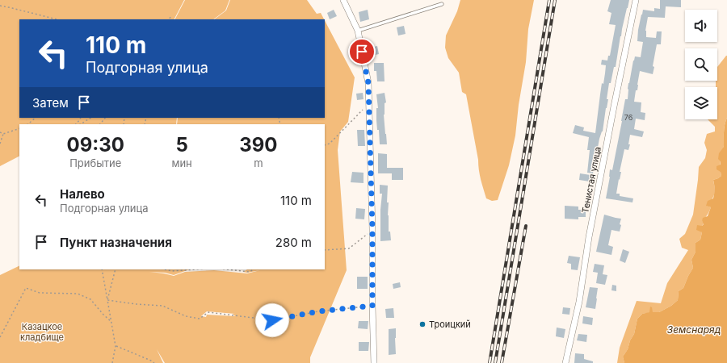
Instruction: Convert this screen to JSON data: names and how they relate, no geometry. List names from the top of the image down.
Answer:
{
  "streets": {
    "street": ["Тенистая улица"]
  },
  "water": ["Земснаряд"],
  "parks": ["Казацкое кладбище"],
  "places": ["Троицкий"],
  "house_numbers": ["76"],
  "page": {
    "turn": ["110 m", "Подгорная улица"],
    "then": "Затем",
    "eta": [
      "09:30",
      "Прибытие",
      "5",
      "мин",
      "390",
      "m"
    ],
    "list": [
      {
        "name": "Налево",
        "note": "Подгорная улица",
        "value": "110 m"
      },
      {
        "name": "Пункт назначения",
        "value": "280 m"
      }
    ]
  }
}
